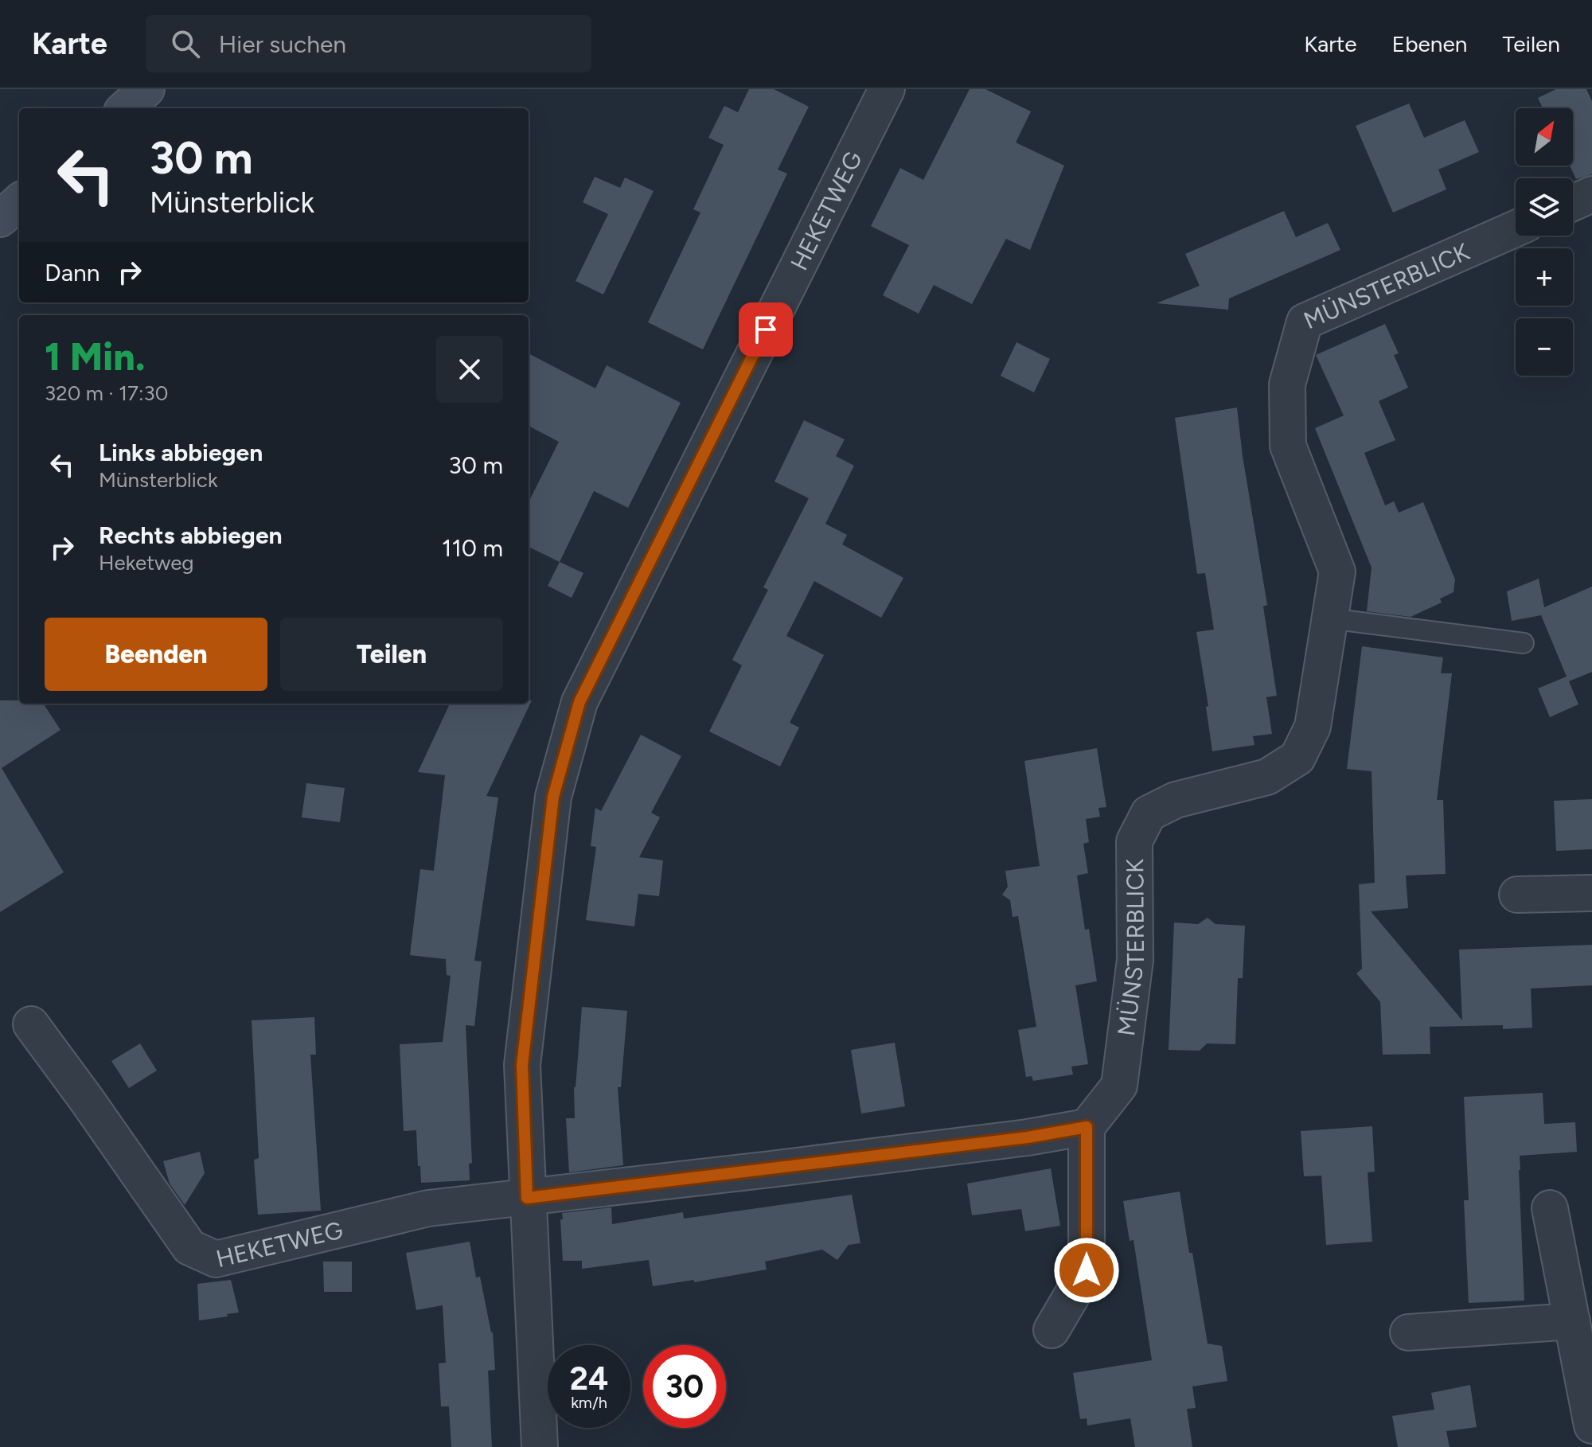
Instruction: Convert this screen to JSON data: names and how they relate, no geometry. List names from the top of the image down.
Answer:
{
  "streets": {
    "street": ["HEKETWEG", "MÜNSTERBLICK"]
  },
  "north": "top right",
  "page": {
    "header": "Karte",
    "search": "Hier suchen",
    "nav": ["Karte", "Ebenen", "Teilen"],
    "map_buttons": ["+", "−"],
    "turn": ["30 m", "Münsterblick"],
    "then": "Dann",
    "heading": ["1 Min.", "320 m · 17:30"],
    "list": [
      {
        "name": "Links abbiegen",
        "note": "Münsterblick",
        "value": "30 m"
      },
      {
        "name": "Rechts abbiegen",
        "note": "Heketweg",
        "value": "110 m"
      }
    ],
    "buttons": ["Beenden", "Teilen"],
    "speed": "24 km/h",
    "limit": "30"
  }
}
